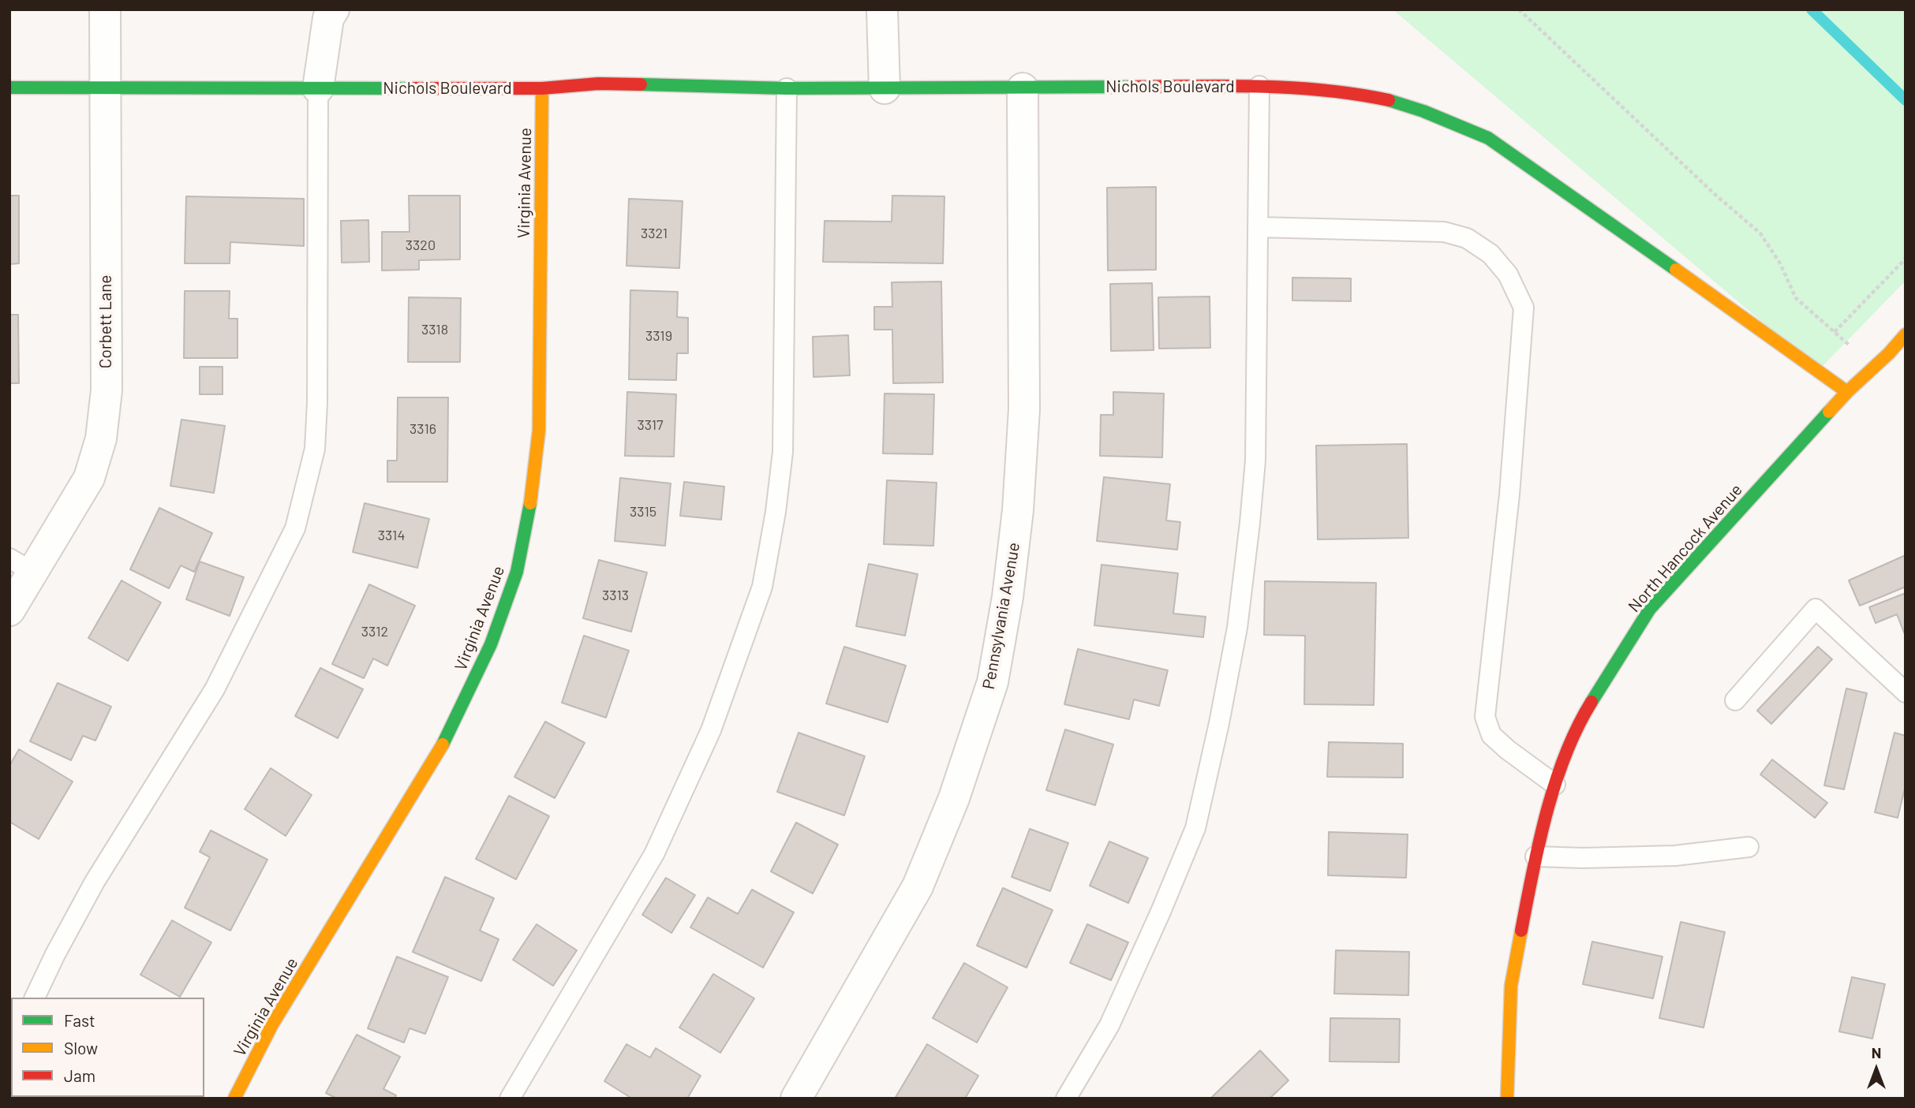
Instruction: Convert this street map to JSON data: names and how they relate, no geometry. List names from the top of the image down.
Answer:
{
  "streets": {
    "street": [
      "Nichols Boulevard",
      "Virginia Avenue",
      "Corbett Lane",
      "North Hancock Avenue",
      "Pennsylvania Avenue"
    ]
  },
  "crossings": [
    ["Nichols Boulevard", "Virginia Avenue"],
    ["Nichols Boulevard", "Corbett Lane"],
    ["Nichols Boulevard", "North Hancock Avenue"],
    ["Nichols Boulevard", "Pennsylvania Avenue"]
  ],
  "house_numbers": [
    "3321",
    "3320",
    "3318",
    "3319",
    "3317",
    "3316",
    "3315",
    "3314",
    "3313",
    "3312"
  ],
  "legend": ["Fast", "Slow", "Jam"],
  "north": "top"
}
